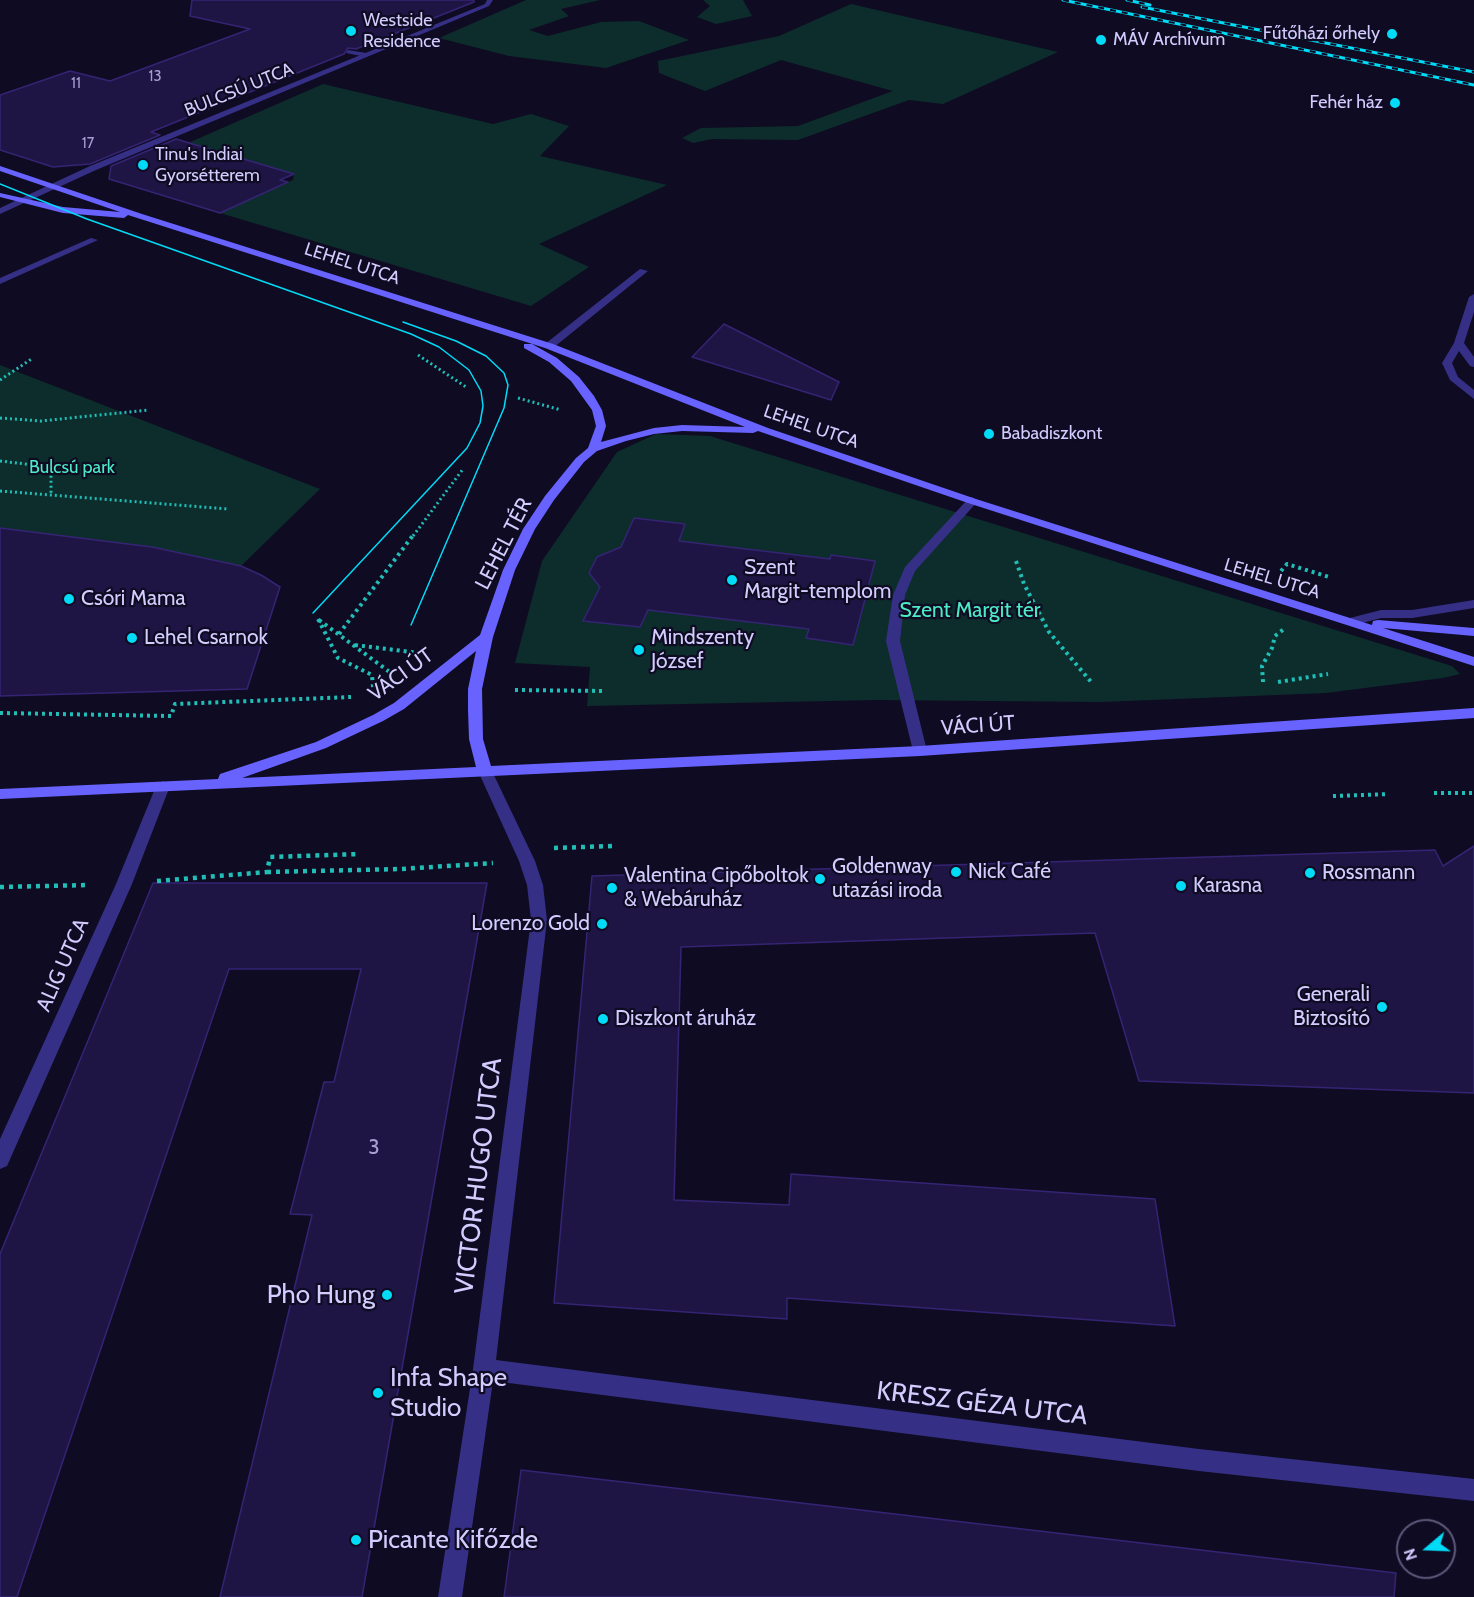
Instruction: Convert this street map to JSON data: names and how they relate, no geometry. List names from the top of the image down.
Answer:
{
  "streets": {
    "main road": ["LEHEL UTCA", "LEHEL TÉR", "VÁCI ÚT"],
    "street": [
      "BULCSÚ UTCA",
      "ALIG UTCA",
      "VICTOR HUGO UTCA",
      "KRESZ GÉZA UTCA"
    ]
  },
  "crossings": [
    ["BULCSÚ UTCA", "LEHEL UTCA"],
    ["LEHEL UTCA", "LEHEL TÉR"],
    ["LEHEL TÉR", "VÁCI ÚT"],
    ["VÁCI ÚT", "ALIG UTCA"],
    ["VÁCI ÚT", "VICTOR HUGO UTCA"],
    ["VICTOR HUGO UTCA", "KRESZ GÉZA UTCA"]
  ],
  "parks": ["Bulcsú park", "Szent Margit tér"],
  "places": [
    "Westside Residence",
    "Fűtőházi őrhely",
    "MÁV Archívum",
    "Fehér ház",
    "Tinu's Indiai Gyorsétterem",
    "Babadiszkont",
    "Szent Margit-templom",
    "Csóri Mama",
    "Lehel Csarnok",
    "Mindszenty József",
    "Nick Café",
    "Rossmann",
    "Goldenway utazási iroda",
    "Karasna",
    "Valentina Cipőboltok & Webáruház",
    "Lorenzo Gold",
    "Generali Biztosító",
    "Diszkont áruház",
    "Pho Hung",
    "Infa Shape Studio",
    "Picante Kifőzde"
  ],
  "house_numbers": [
    "13",
    "11",
    "17",
    "3"
  ],
  "north": "left"
}
